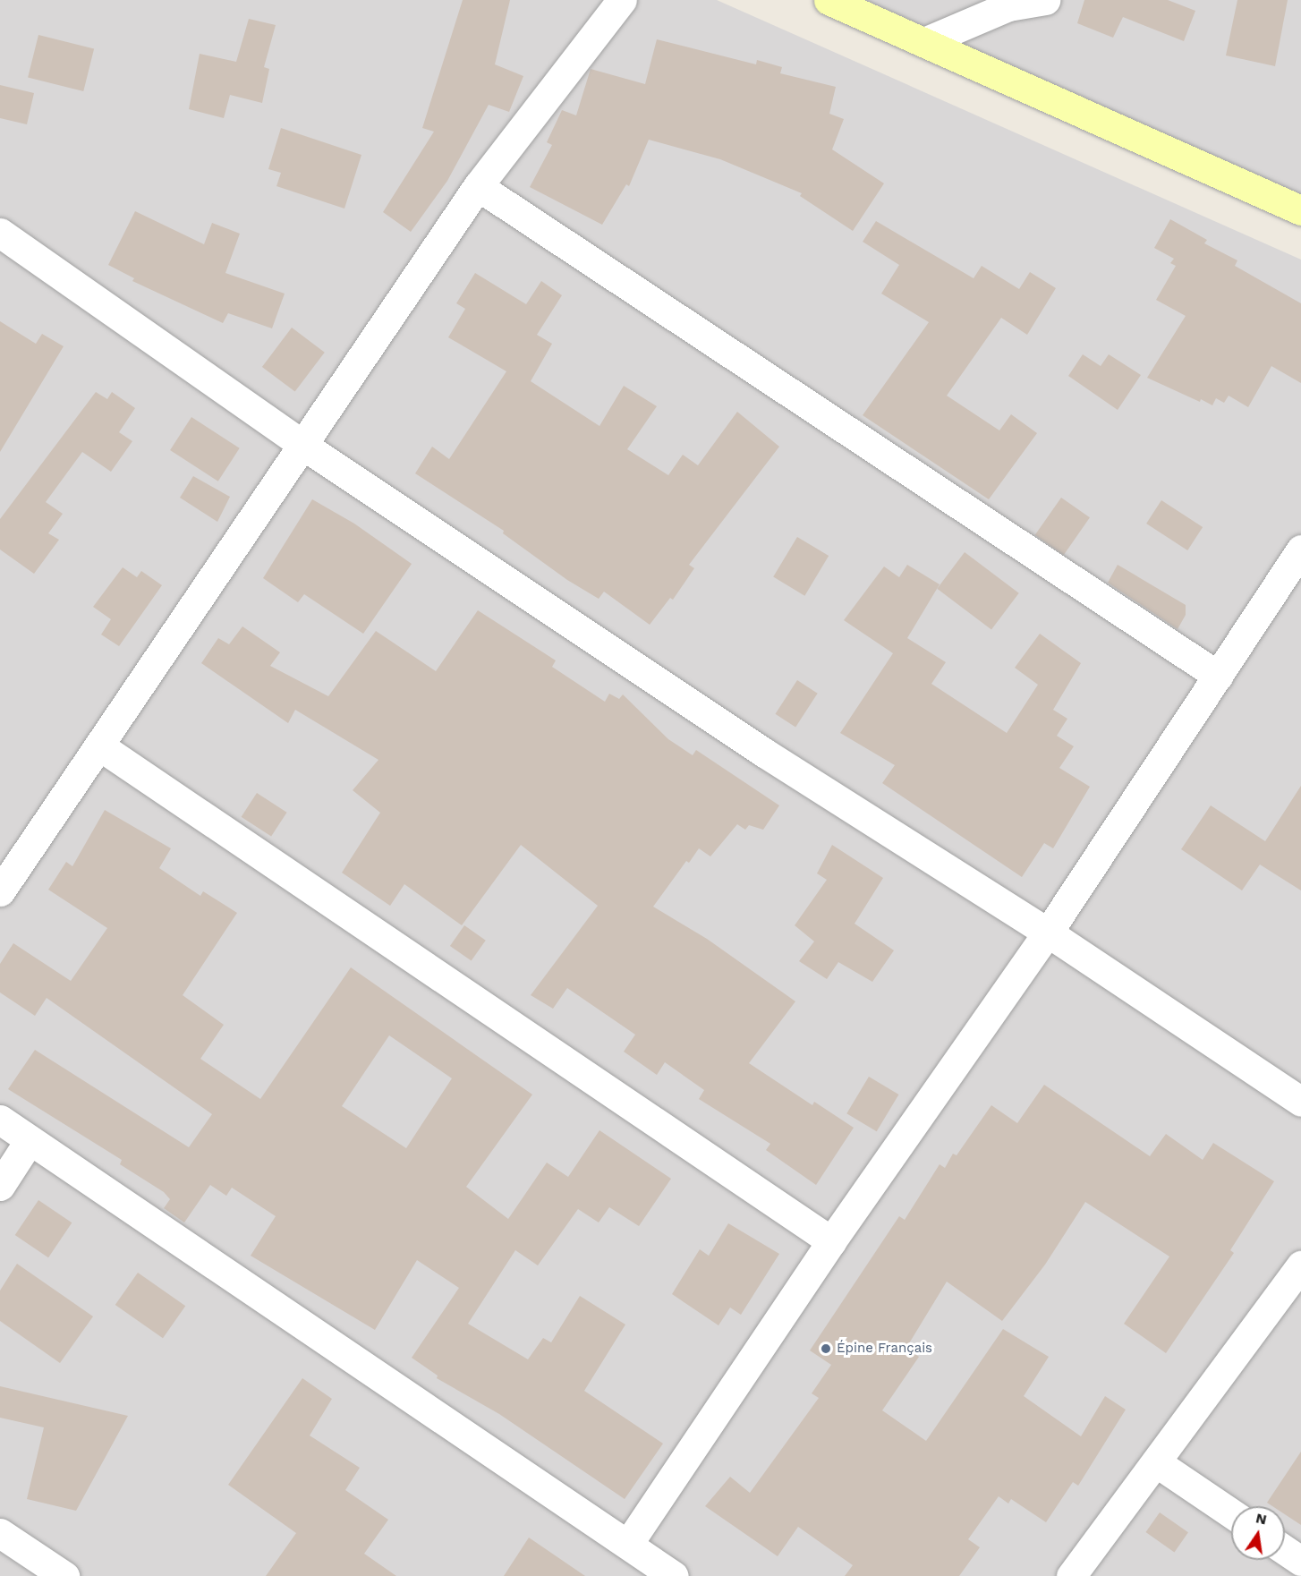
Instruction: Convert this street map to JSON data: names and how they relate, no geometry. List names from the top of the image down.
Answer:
{
  "places": ["Épine Français"],
  "north": "top"
}
